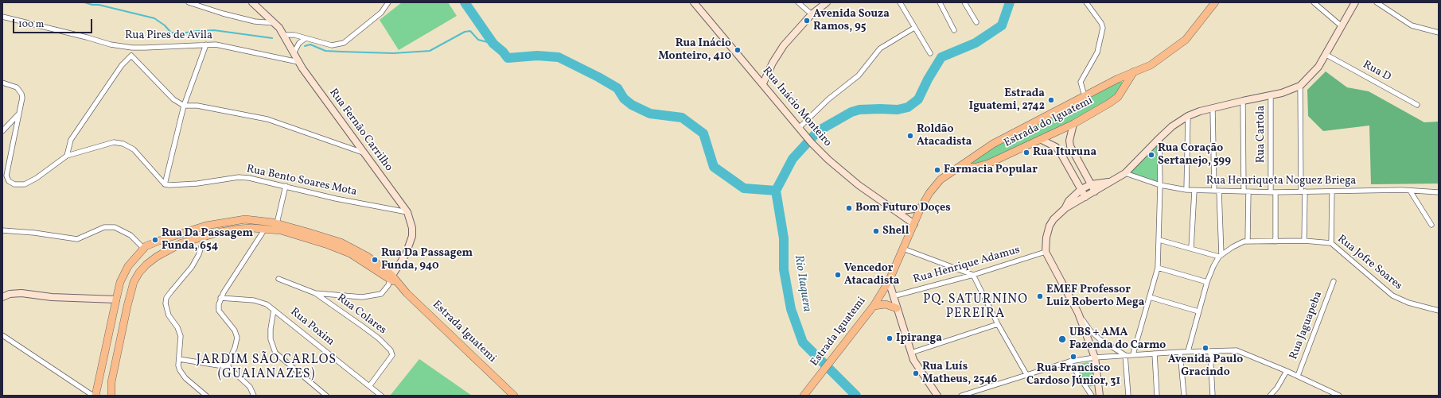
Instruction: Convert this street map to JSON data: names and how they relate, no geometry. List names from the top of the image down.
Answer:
{
  "streets": {
    "main road": ["Estrada do Iguatemi", "Estrada Iguatemi"],
    "street": [
      "Rua Pires de Avila",
      "Rua D",
      "Rua Inácio Monteiro",
      "Rua Fernão Carrilho",
      "Rua Cartola",
      "Rua Bento Soares Mota",
      "Rua Henriqueta Noguez Briega",
      "Rua Jofre Soares",
      "Rua Henrique Adamus",
      "Rua Colares",
      "Rua Jaguapeba",
      "Rua Poxim"
    ]
  },
  "crossings": [
    ["Rua Pires de Avila", "Rua Fernão Carrilho"],
    ["Rua Inácio Monteiro", "Estrada do Iguatemi"],
    ["Estrada do Iguatemi", "Estrada Iguatemi"],
    ["Rua Fernão Carrilho", "Rua Bento Soares Mota"],
    ["Rua Fernão Carrilho", "Estrada Iguatemi"],
    ["Rua Cartola", "Rua Henriqueta Noguez Briega"],
    ["Rua Cartola", "Rua Jofre Soares"],
    ["Rua Colares", "Rua Poxim"]
  ],
  "districts": ["PQ. SATURNINO PEREIRA", "JARDIM SÃO CARLOS (GUAIANAZES)"],
  "water": ["Rio Itaquera"],
  "places": [
    "Avenida Souza Ramos, 95",
    "Rua Inácio Monteiro, 410",
    "Estrada Iguatemi, 2742",
    "Roldão Atacadista",
    "Rua Ituruna",
    "Rua Coração Sertanejo, 599",
    "Farmacia Popular",
    "Bom Futuro Doçes",
    "Shell",
    "Rua Da Passagem Funda, 654",
    "Rua Da Passagem Funda, 940",
    "Vencedor Atacadista",
    "EMEF Professor Luiz Roberto Mega",
    "Ipiranga",
    "UBS + AMA Fazenda do Carmo",
    "Avenida Paulo Gracindo",
    "Rua Francisco Cardoso Júnior, 31",
    "Rua Luís Matheus, 2546"
  ],
  "scale_bar": "100 m"
}
